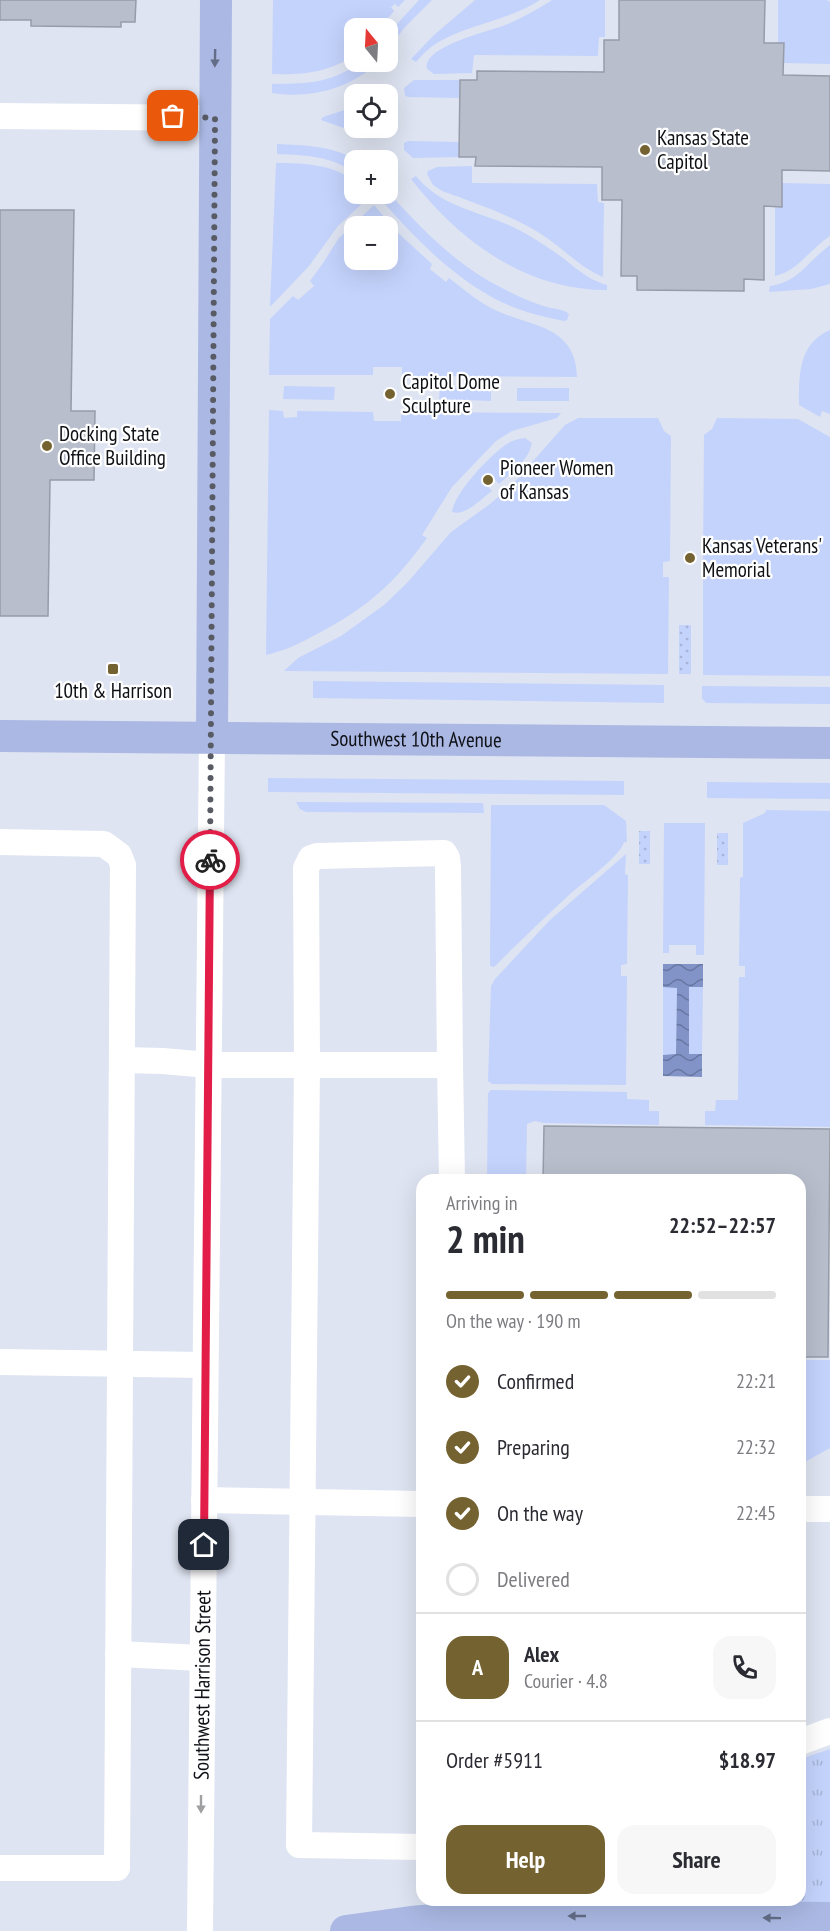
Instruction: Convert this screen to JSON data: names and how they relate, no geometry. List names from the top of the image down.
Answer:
{
  "streets": {
    "main road": ["Southwest 10th Avenue", "Southwest Harrison Street"]
  },
  "crossings": [
    ["Southwest 10th Avenue", "Southwest Harrison Street"]
  ],
  "places": {
    "other": [
      "Kansas State Capitol",
      "Capitol Dome Sculpture",
      "Docking State Office Building",
      "Pioneer Women of Kansas",
      "Kansas Veterans' Memorial"
    ],
    "transit": ["10th & Harrison"]
  },
  "north": "top",
  "page": {
    "map_buttons": ["+", "−"],
    "heading": ["2 min", "Arriving in", "22:52–22:57"],
    "panel": [
      "Alex",
      "Courier · 4.8",
      "Order #5911",
      "$18.97"
    ],
    "bar": "On the way · 190 m",
    "list": [
      ["Confirmed", "22:21"],
      ["Preparing", "22:32"],
      ["On the way", "22:45"],
      "Delivered"
    ],
    "round": "A",
    "buttons": ["Help", "Share"]
  }
}
